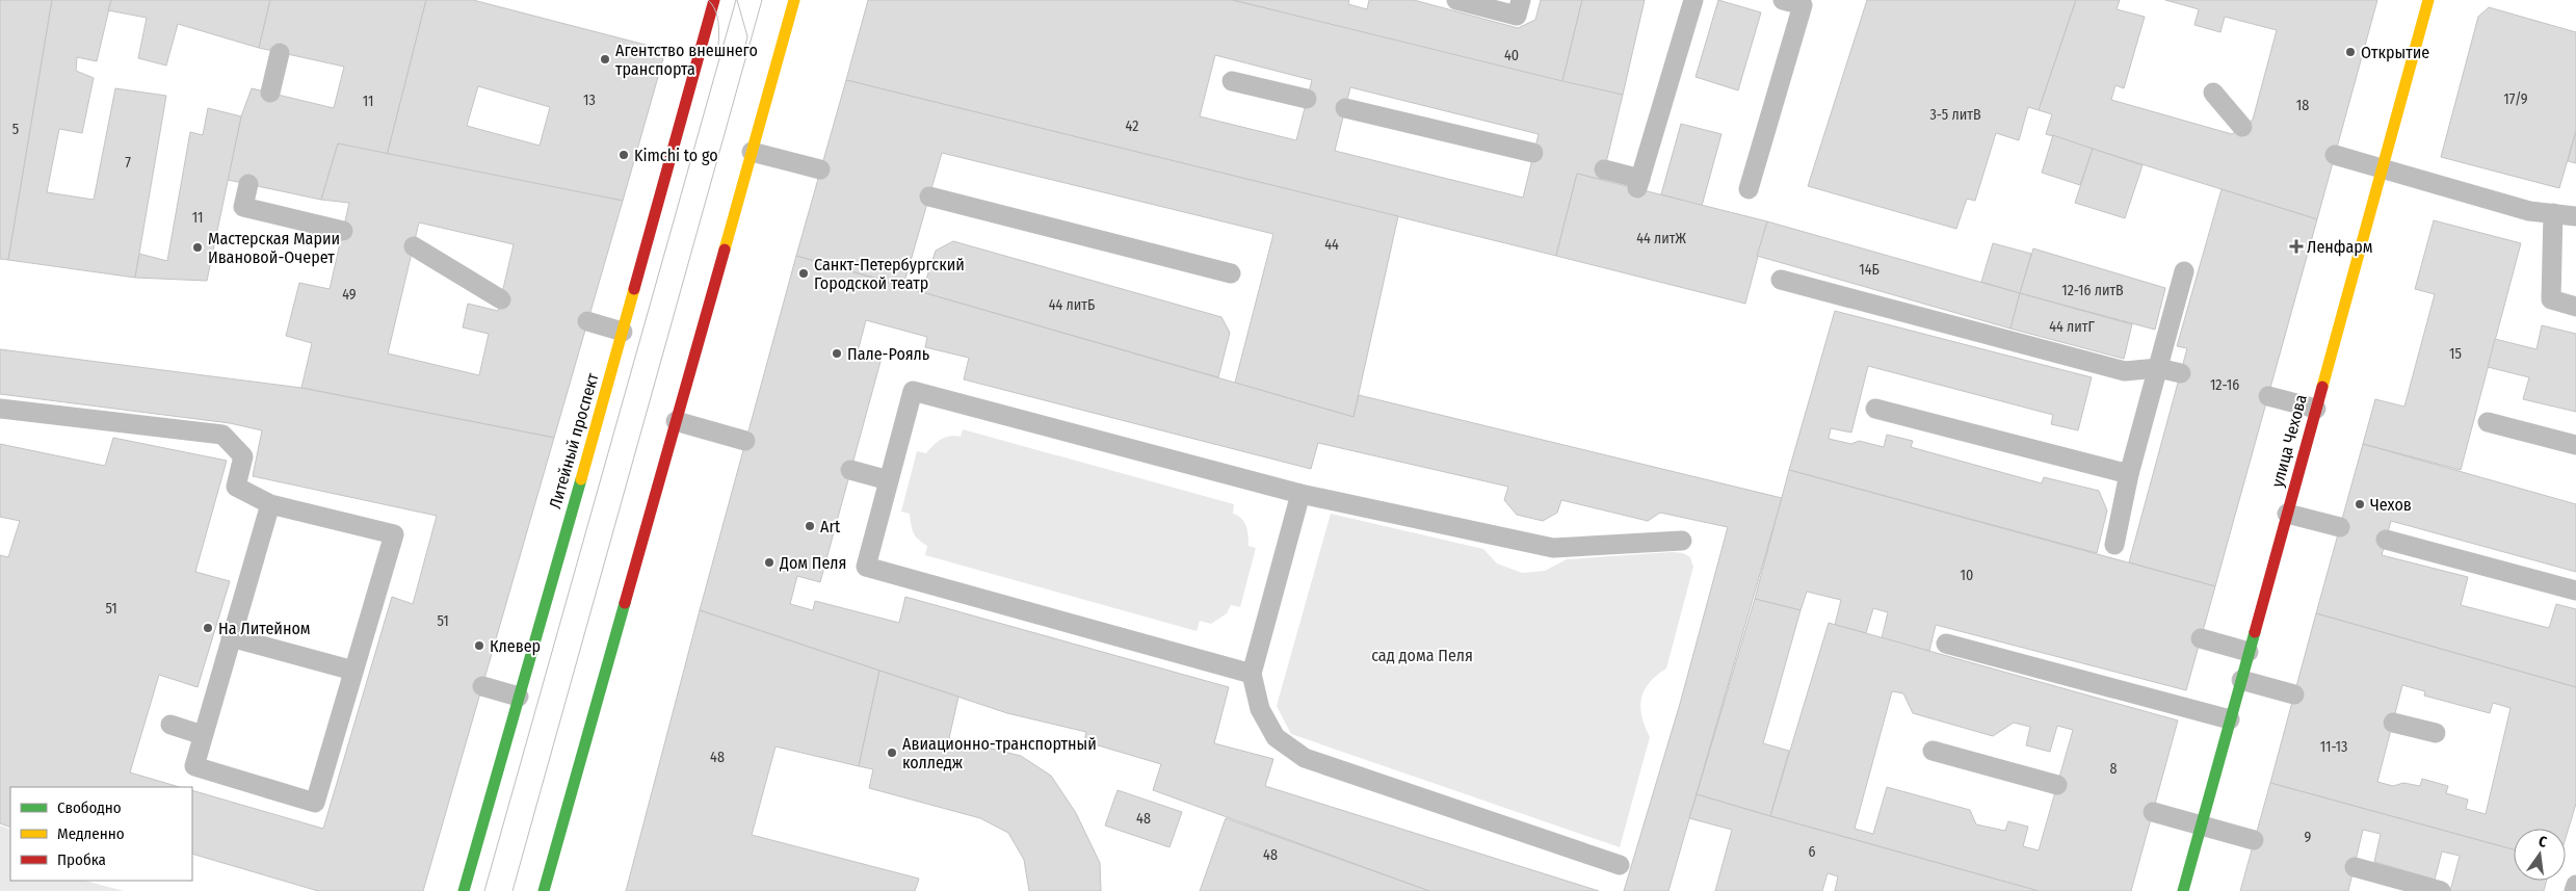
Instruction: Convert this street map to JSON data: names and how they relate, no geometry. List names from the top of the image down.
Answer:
{
  "streets": {
    "main road": ["Литейный проспект", "улица Чехова"]
  },
  "parks": ["сад дома Пеля"],
  "places": {
    "other": [
      "Открытие",
      "Агентство внешнего транспорта",
      "Kimchi to go",
      "Мастерская Марии Ивановой-Очерет",
      "Санкт-Петербургский Городской театр",
      "Пале-Рояль",
      "Чехов",
      "Art",
      "Дом Пеля",
      "На Литейном",
      "Клевер",
      "Авиационно-транспортный колледж"
    ],
    "health": ["Ленфарм"]
  },
  "house_numbers": [
    "40",
    "17/9",
    "13",
    "11",
    "18",
    "3-5 литВ",
    "42",
    "5",
    "7",
    "11",
    "44 литЖ",
    "44",
    "14Б",
    "12-16 литВ",
    "49",
    "44 литБ",
    "44 литГ",
    "15",
    "12-16",
    "10",
    "51",
    "51",
    "11-13",
    "48",
    "8",
    "48",
    "9",
    "6",
    "48"
  ],
  "legend": ["Свободно", "Медленно", "Пробка"],
  "north": "top"
}
